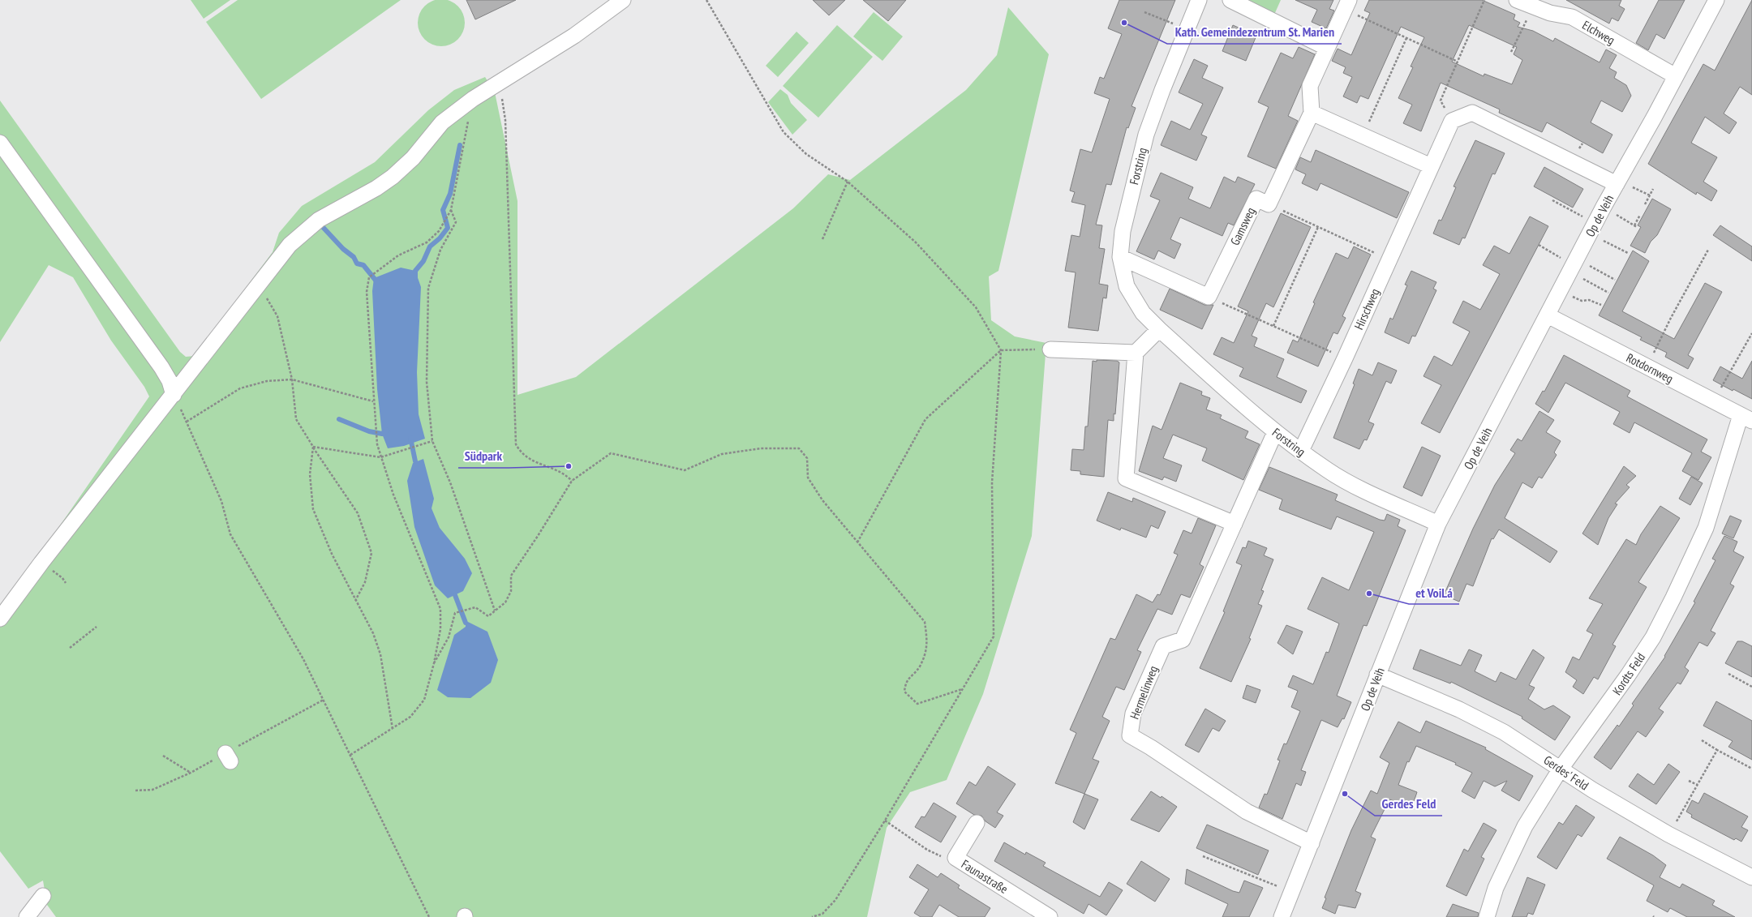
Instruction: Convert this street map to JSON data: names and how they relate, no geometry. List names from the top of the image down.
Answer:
{
  "streets": {
    "street": [
      "Elchweg",
      "Forstring",
      "Op de Veih",
      "Gamsweg",
      "Hirschweg",
      "Rotdornweg",
      "Kordts Feld",
      "Hermelinweg",
      "Gerdes' Feld",
      "Faunastraße"
    ]
  },
  "crossings": [
    ["Elchweg", "Op de Veih"],
    ["Forstring", "Op de Veih"],
    ["Forstring", "Hirschweg"],
    ["Forstring", "Hermelinweg"],
    ["Op de Veih", "Rotdornweg"],
    ["Op de Veih", "Hermelinweg"],
    ["Op de Veih", "Gerdes' Feld"],
    ["Rotdornweg", "Kordts Feld"],
    ["Kordts Feld", "Gerdes' Feld"]
  ],
  "places": [
    "Kath. Gemeindezentrum St. Marien",
    "Südpark",
    "et VoiLá",
    "Gerdes Feld"
  ]
}
